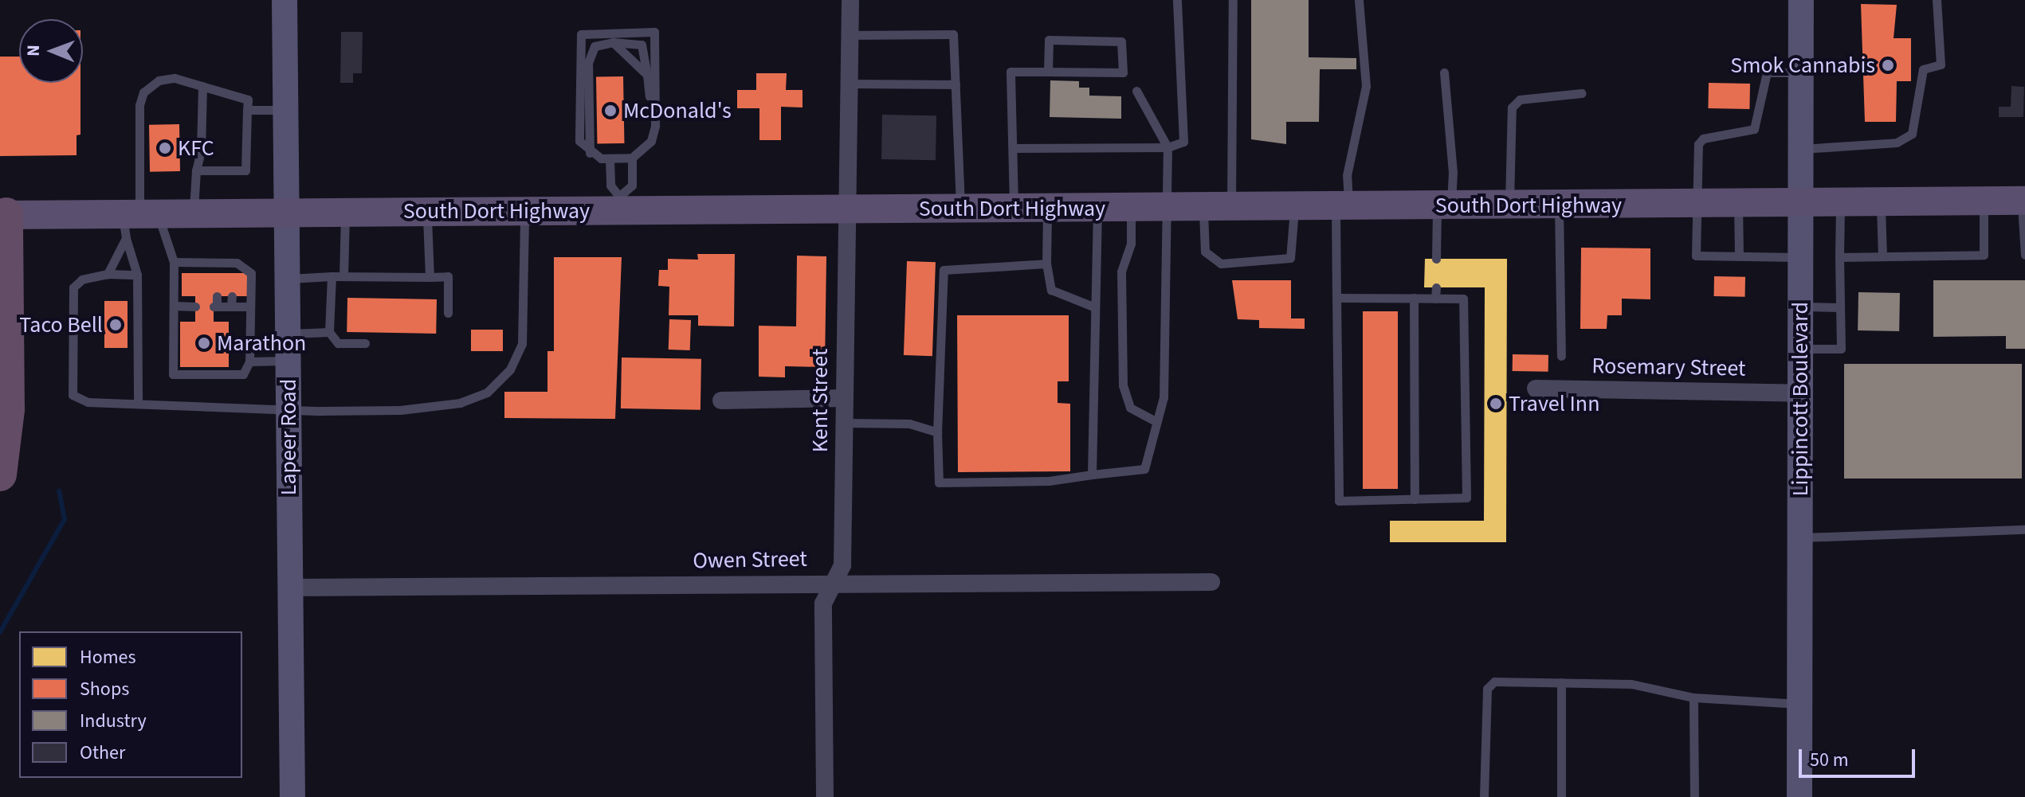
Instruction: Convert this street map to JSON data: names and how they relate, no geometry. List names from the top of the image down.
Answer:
{
  "streets": {
    "main road": ["South Dort Highway", "Lippincott Boulevard", "Lapeer Road"],
    "street": ["Rosemary Street", "Kent Street", "Owen Street"]
  },
  "crossings": [
    ["South Dort Highway", "Lippincott Boulevard"],
    ["South Dort Highway", "Kent Street"],
    ["South Dort Highway", "Lapeer Road"],
    ["Rosemary Street", "Lippincott Boulevard"],
    ["Kent Street", "Owen Street"],
    ["Lapeer Road", "Owen Street"]
  ],
  "places": [
    "Smok Cannabis",
    "McDonald's",
    "KFC",
    "Taco Bell",
    "Marathon",
    "Travel Inn"
  ],
  "legend": [
    "Homes",
    "Shops",
    "Industry",
    "Other"
  ],
  "scale_bar": "50 m",
  "north": "left"
}
